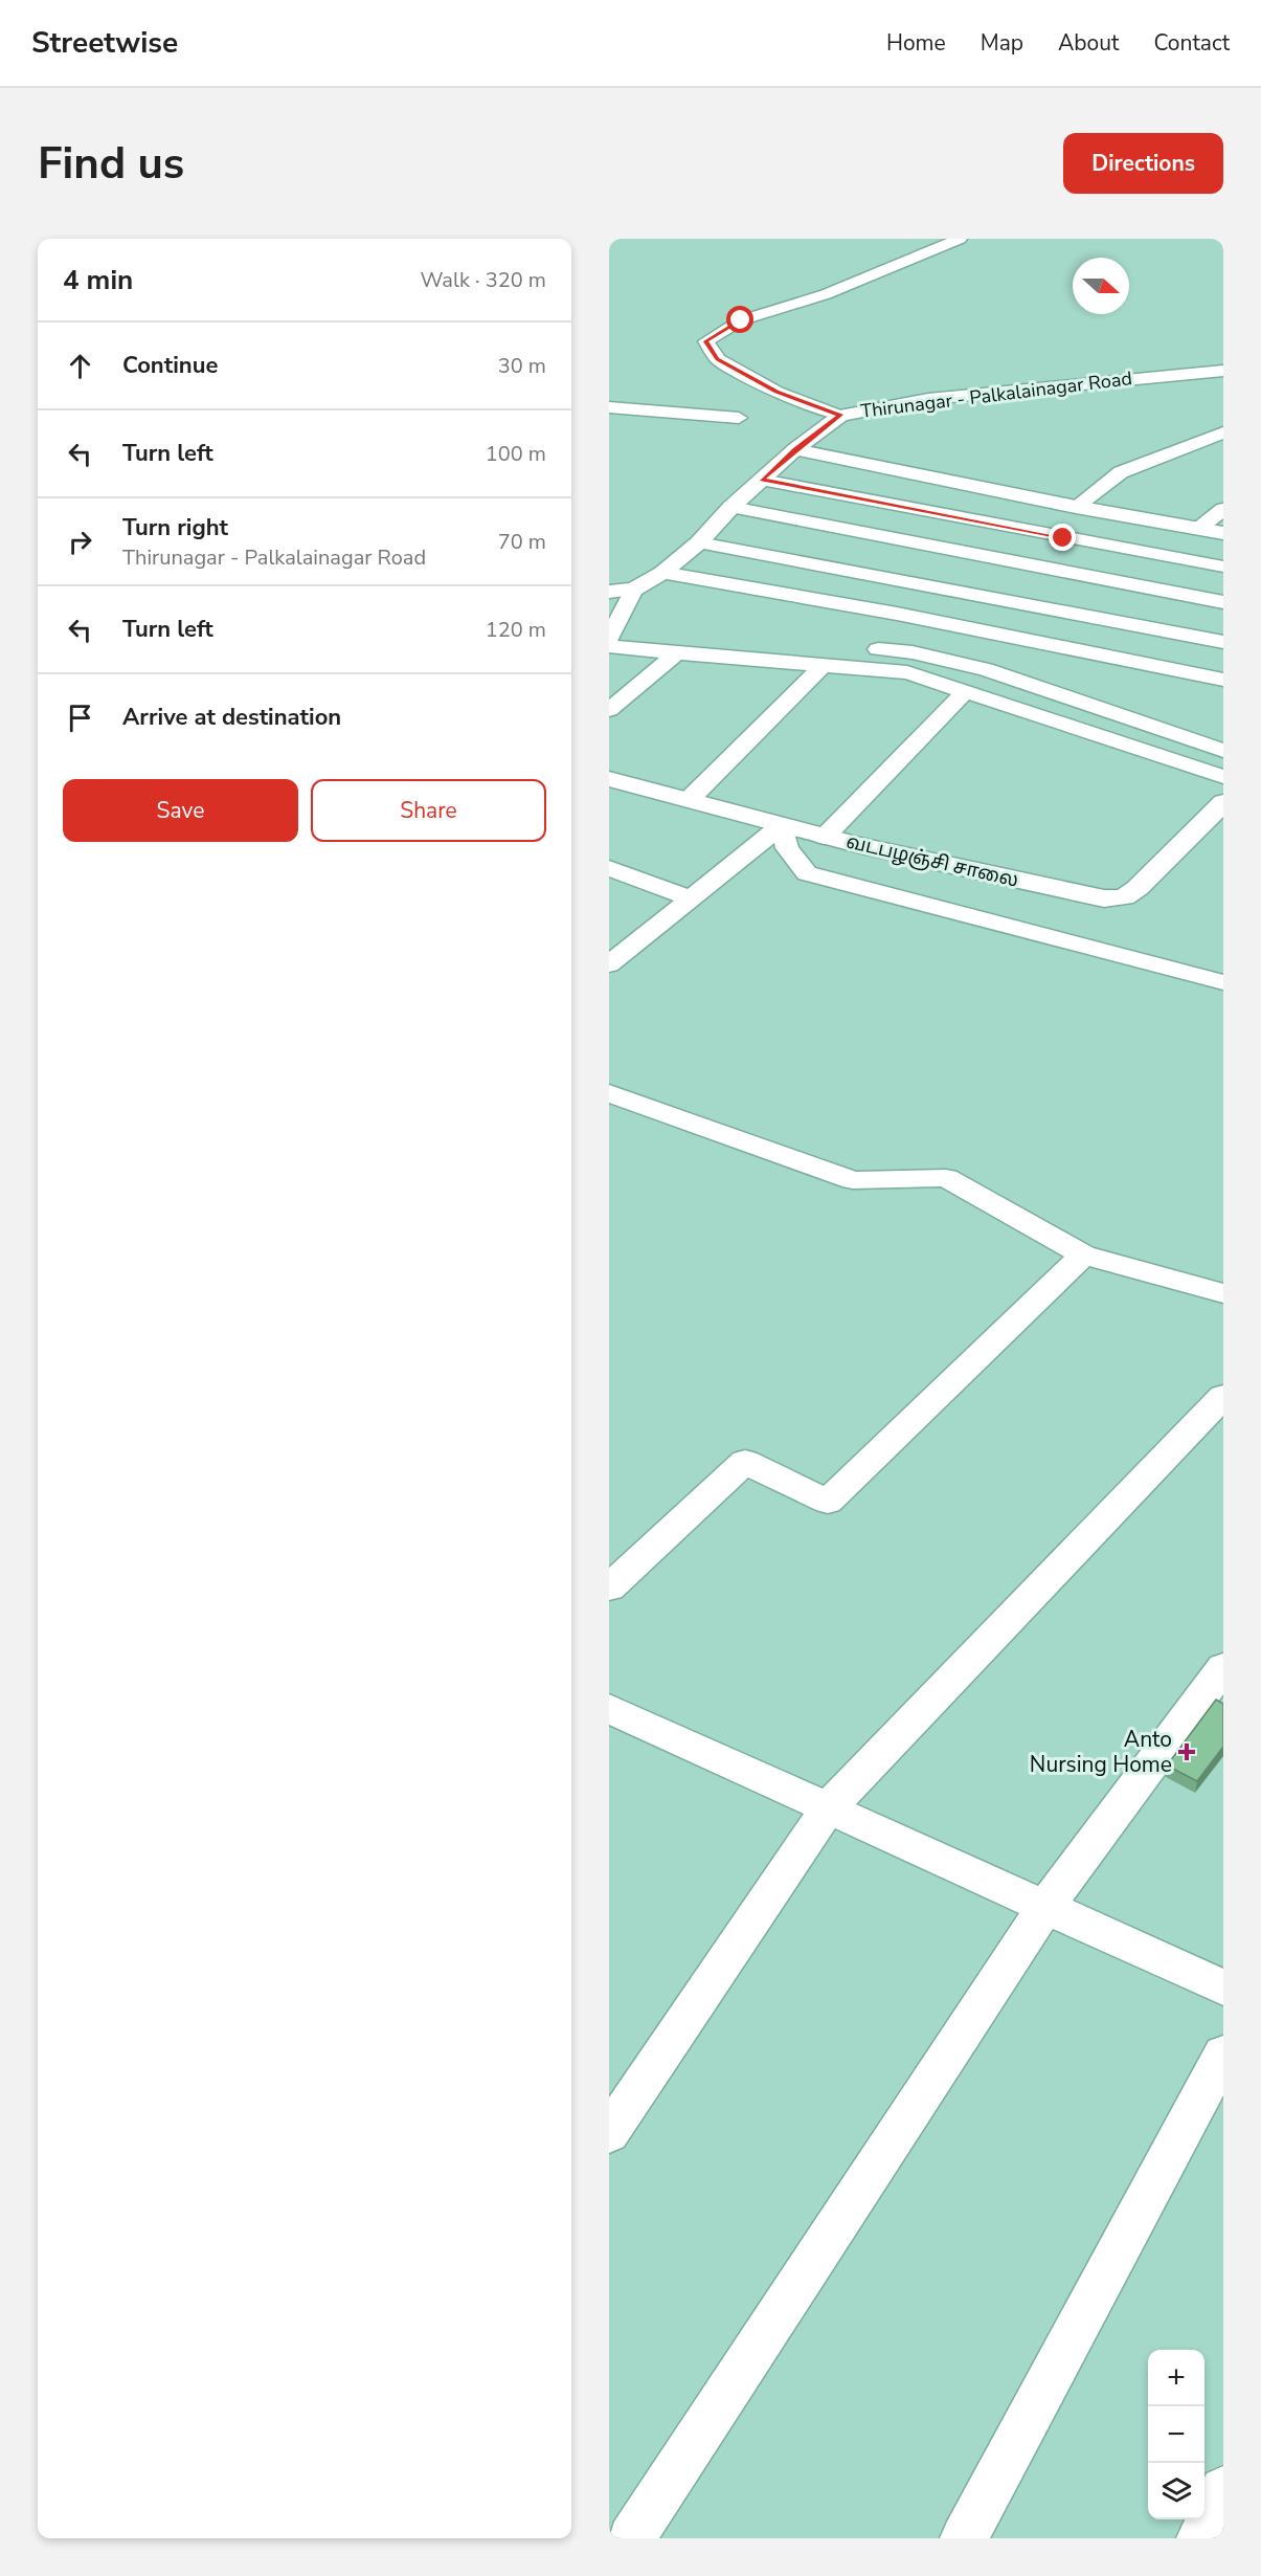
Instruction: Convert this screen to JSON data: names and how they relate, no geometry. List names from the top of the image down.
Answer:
{
  "streets": {
    "street": ["Thirunagar - Palkalainagar Road", "வடபழஞ்சி சாலை"]
  },
  "places": {
    "health": ["Anto Nursing Home"]
  },
  "north": "right",
  "page": {
    "header": "Streetwise",
    "nav": [
      "Home",
      "Map",
      "About",
      "Contact"
    ],
    "buttons": [
      "Directions",
      ["Save", "Share"]
    ],
    "title": "Find us",
    "heading": ["4 min", "Walk · 320 m"],
    "list": [
      ["Continue", "30 m"],
      ["Turn left", "100 m"],
      ["Turn right", "Thirunagar - Palkalainagar Road", "70 m"],
      ["Turn left", "120 m"],
      "Arrive at destination"
    ],
    "map_buttons": ["+", "−"]
  }
}
